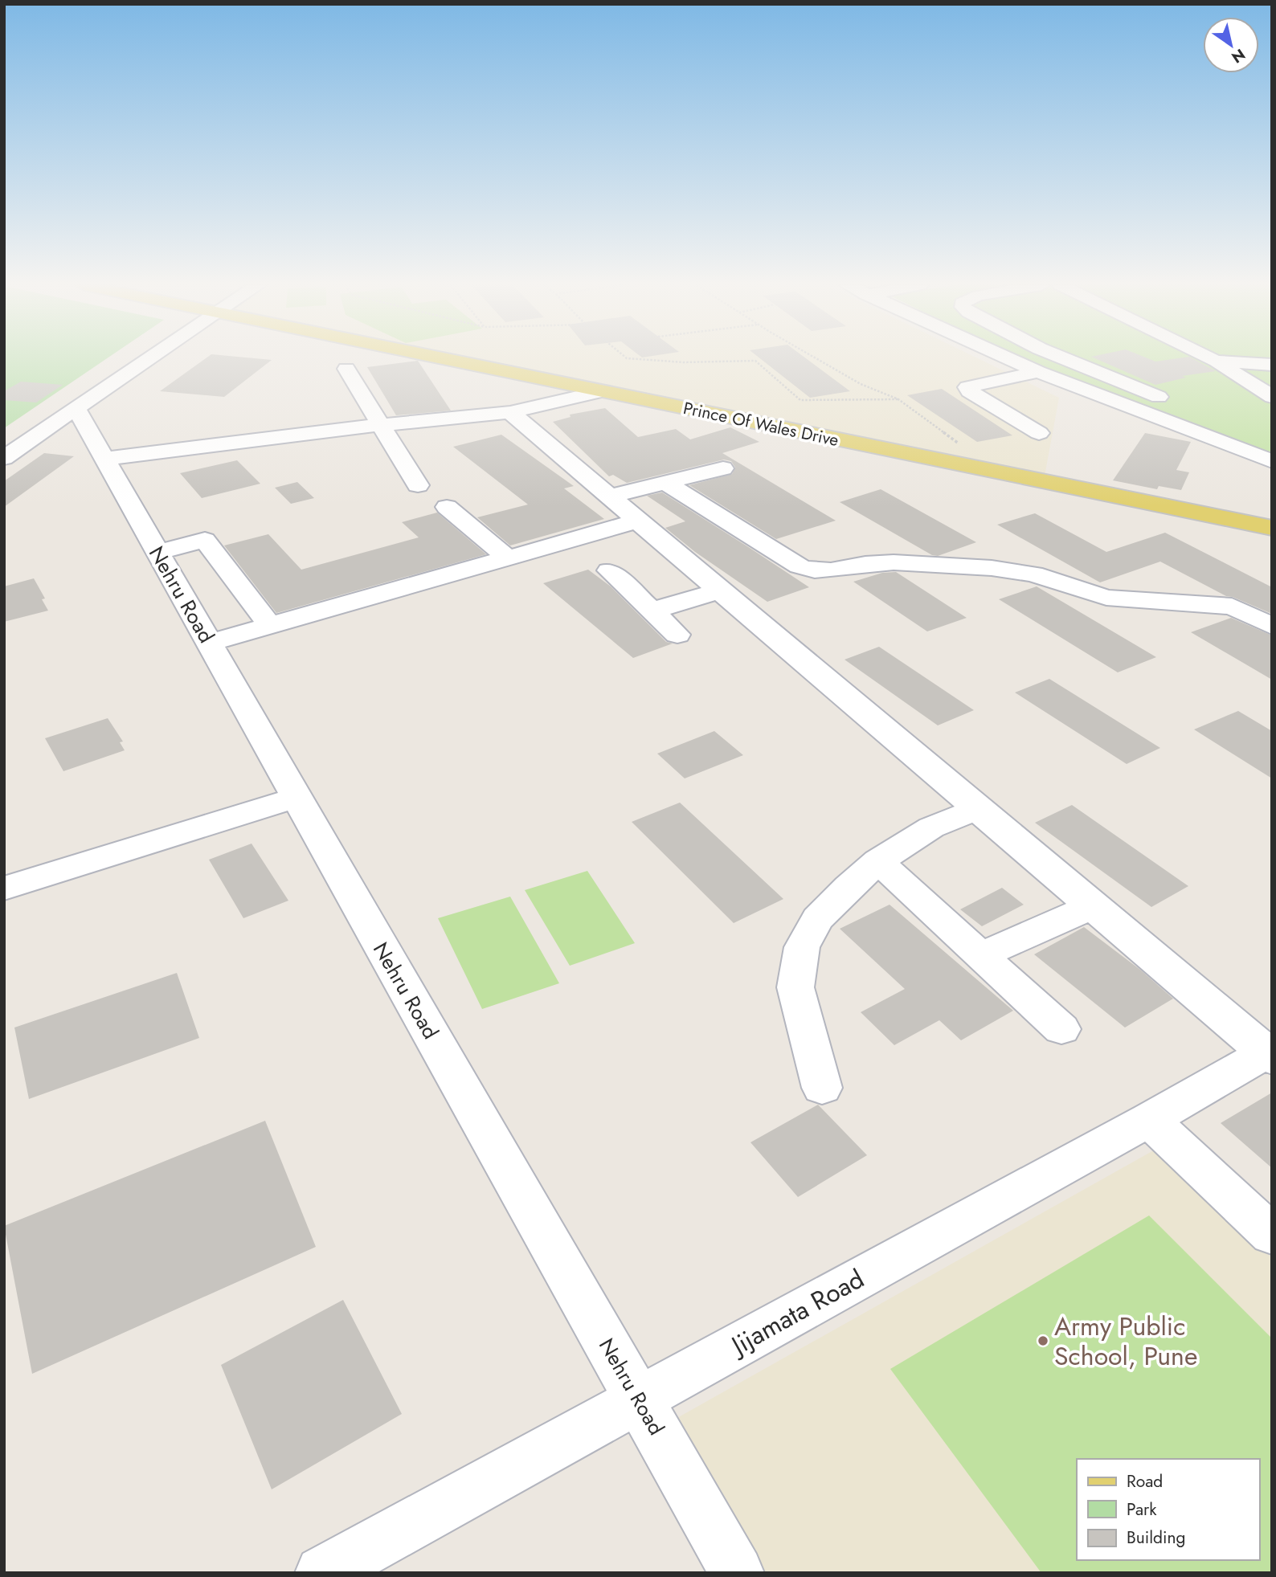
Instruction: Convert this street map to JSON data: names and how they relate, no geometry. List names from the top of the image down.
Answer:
{
  "streets": {
    "main road": ["Prince Of Wales Drive"],
    "street": ["Nehru Road", "Jijamata Road"]
  },
  "crossings": [
    ["Nehru Road", "Jijamata Road"]
  ],
  "places": ["Army Public School, Pune"],
  "legend": ["Road", "Park", "Building"],
  "north": "bottom right"
}
